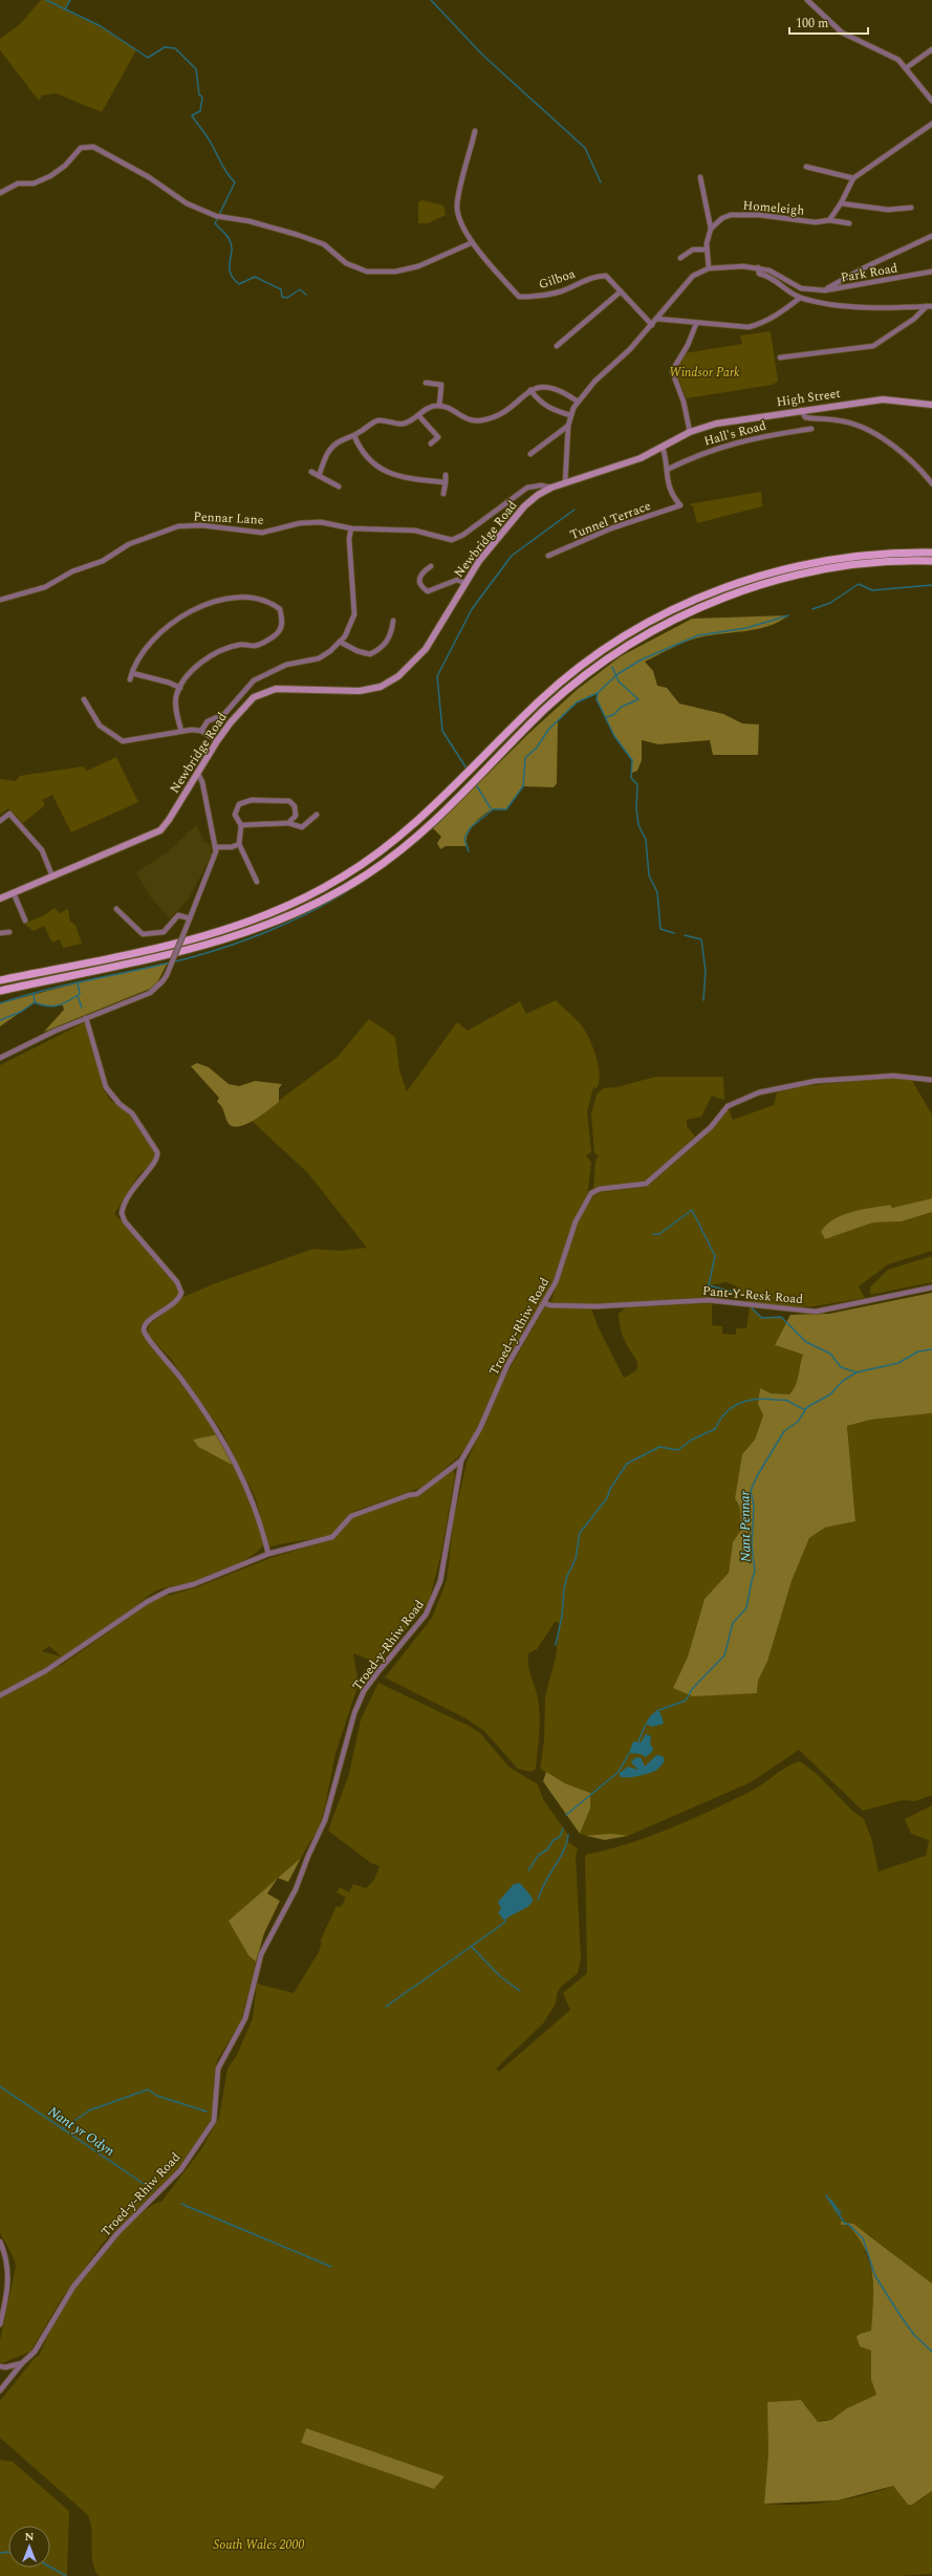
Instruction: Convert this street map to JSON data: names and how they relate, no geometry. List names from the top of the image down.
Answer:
{
  "streets": {
    "street": [
      "Homeleigh",
      "Park Road",
      "Gilboa",
      "High Street",
      "Hall's Road",
      "Pennar Lane",
      "Tunnel Terrace",
      "Newbridge Road",
      "Pant-Y-Resk Road",
      "Troed-y-Rhiw Road"
    ]
  },
  "crossings": [
    ["High Street", "Newbridge Road"],
    ["Hall's Road", "Tunnel Terrace"],
    ["Pennar Lane", "Newbridge Road"],
    ["Pant-Y-Resk Road", "Troed-y-Rhiw Road"]
  ],
  "water": ["Nant Pennar", "Nant yr Odyn"],
  "parks": ["Windsor Park", "South Wales 2000"],
  "scale_bar": "100 m",
  "north": "top"
}
